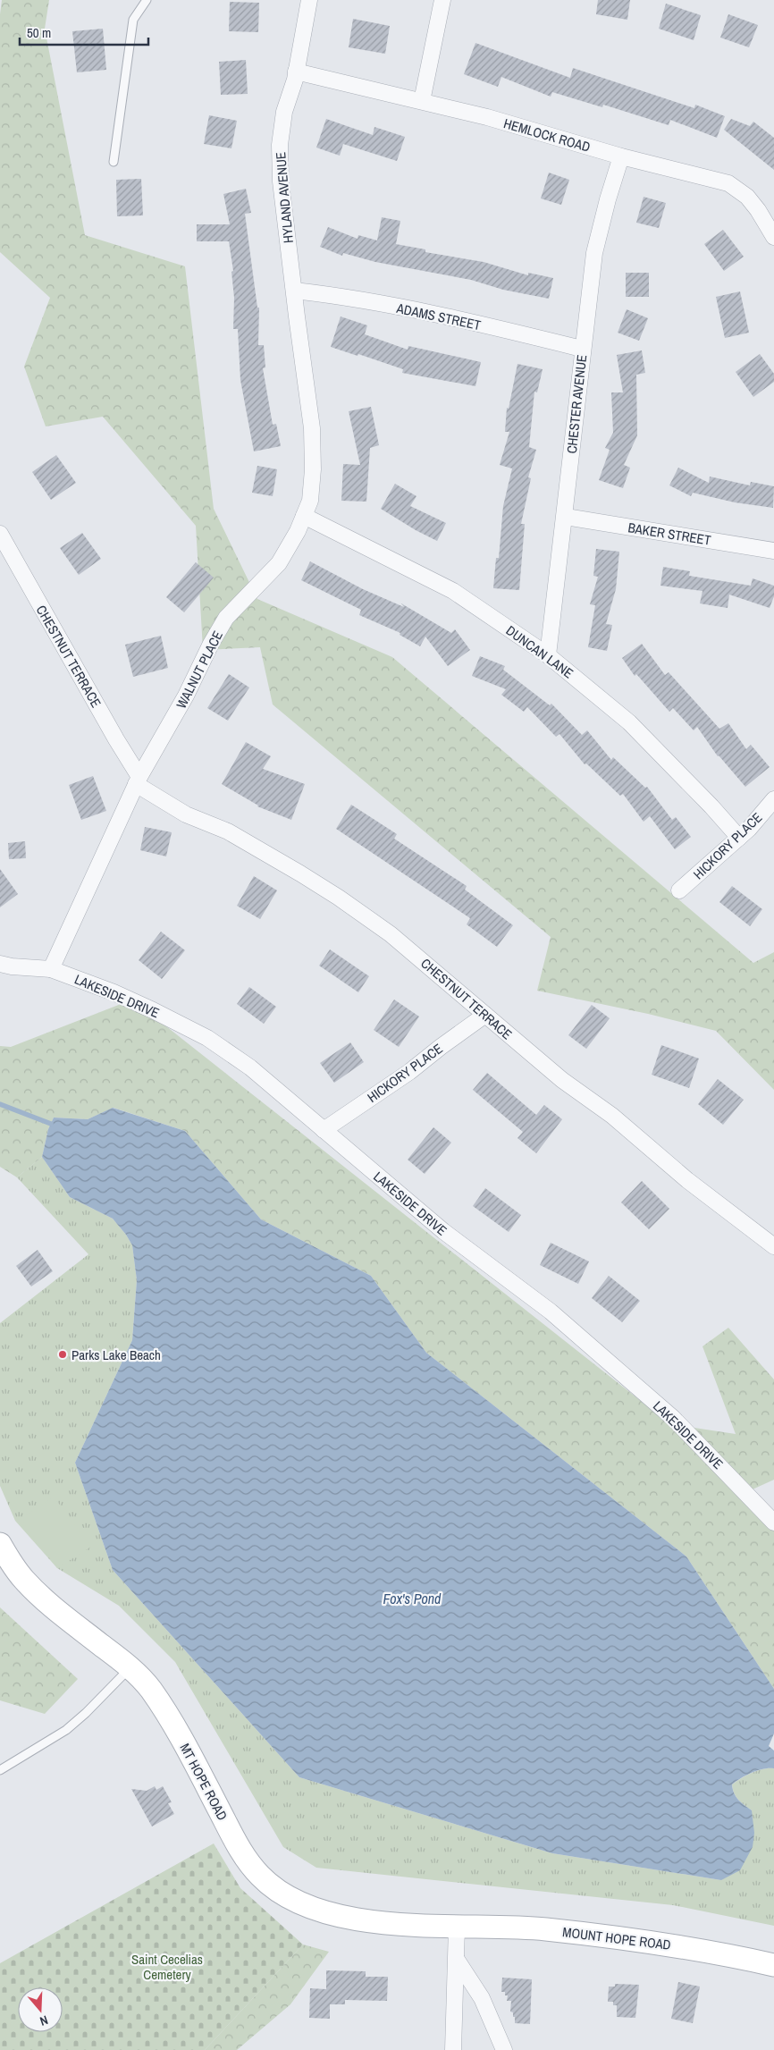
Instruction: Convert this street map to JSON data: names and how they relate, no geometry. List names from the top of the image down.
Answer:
{
  "streets": {
    "street": [
      "HEMLOCK ROAD",
      "HYLAND AVENUE",
      "ADAMS STREET",
      "CHESTER AVENUE",
      "BAKER STREET",
      "DUNCAN LANE",
      "CHESTNUT TERRACE",
      "WALNUT PLACE",
      "HICKORY PLACE",
      "LAKESIDE DRIVE",
      "MT HOPE ROAD",
      "MOUNT HOPE ROAD"
    ]
  },
  "crossings": [
    ["HEMLOCK ROAD", "HYLAND AVENUE"],
    ["HEMLOCK ROAD", "CHESTER AVENUE"],
    ["HYLAND AVENUE", "ADAMS STREET"],
    ["HYLAND AVENUE", "WALNUT PLACE"],
    ["ADAMS STREET", "CHESTER AVENUE"],
    ["ADAMS STREET", "WALNUT PLACE"],
    ["CHESTER AVENUE", "BAKER STREET"],
    ["CHESTER AVENUE", "DUNCAN LANE"],
    ["DUNCAN LANE", "WALNUT PLACE"],
    ["DUNCAN LANE", "HICKORY PLACE"],
    ["CHESTNUT TERRACE", "WALNUT PLACE"],
    ["CHESTNUT TERRACE", "HICKORY PLACE"],
    ["WALNUT PLACE", "LAKESIDE DRIVE"],
    ["HICKORY PLACE", "LAKESIDE DRIVE"],
    ["MT HOPE ROAD", "MOUNT HOPE ROAD"]
  ],
  "water": ["Fox's Pond"],
  "parks": ["Saint Cecelias Cemetery"],
  "places": ["Parks Lake Beach"],
  "scale_bar": "50 m",
  "north": "bottom"
}
